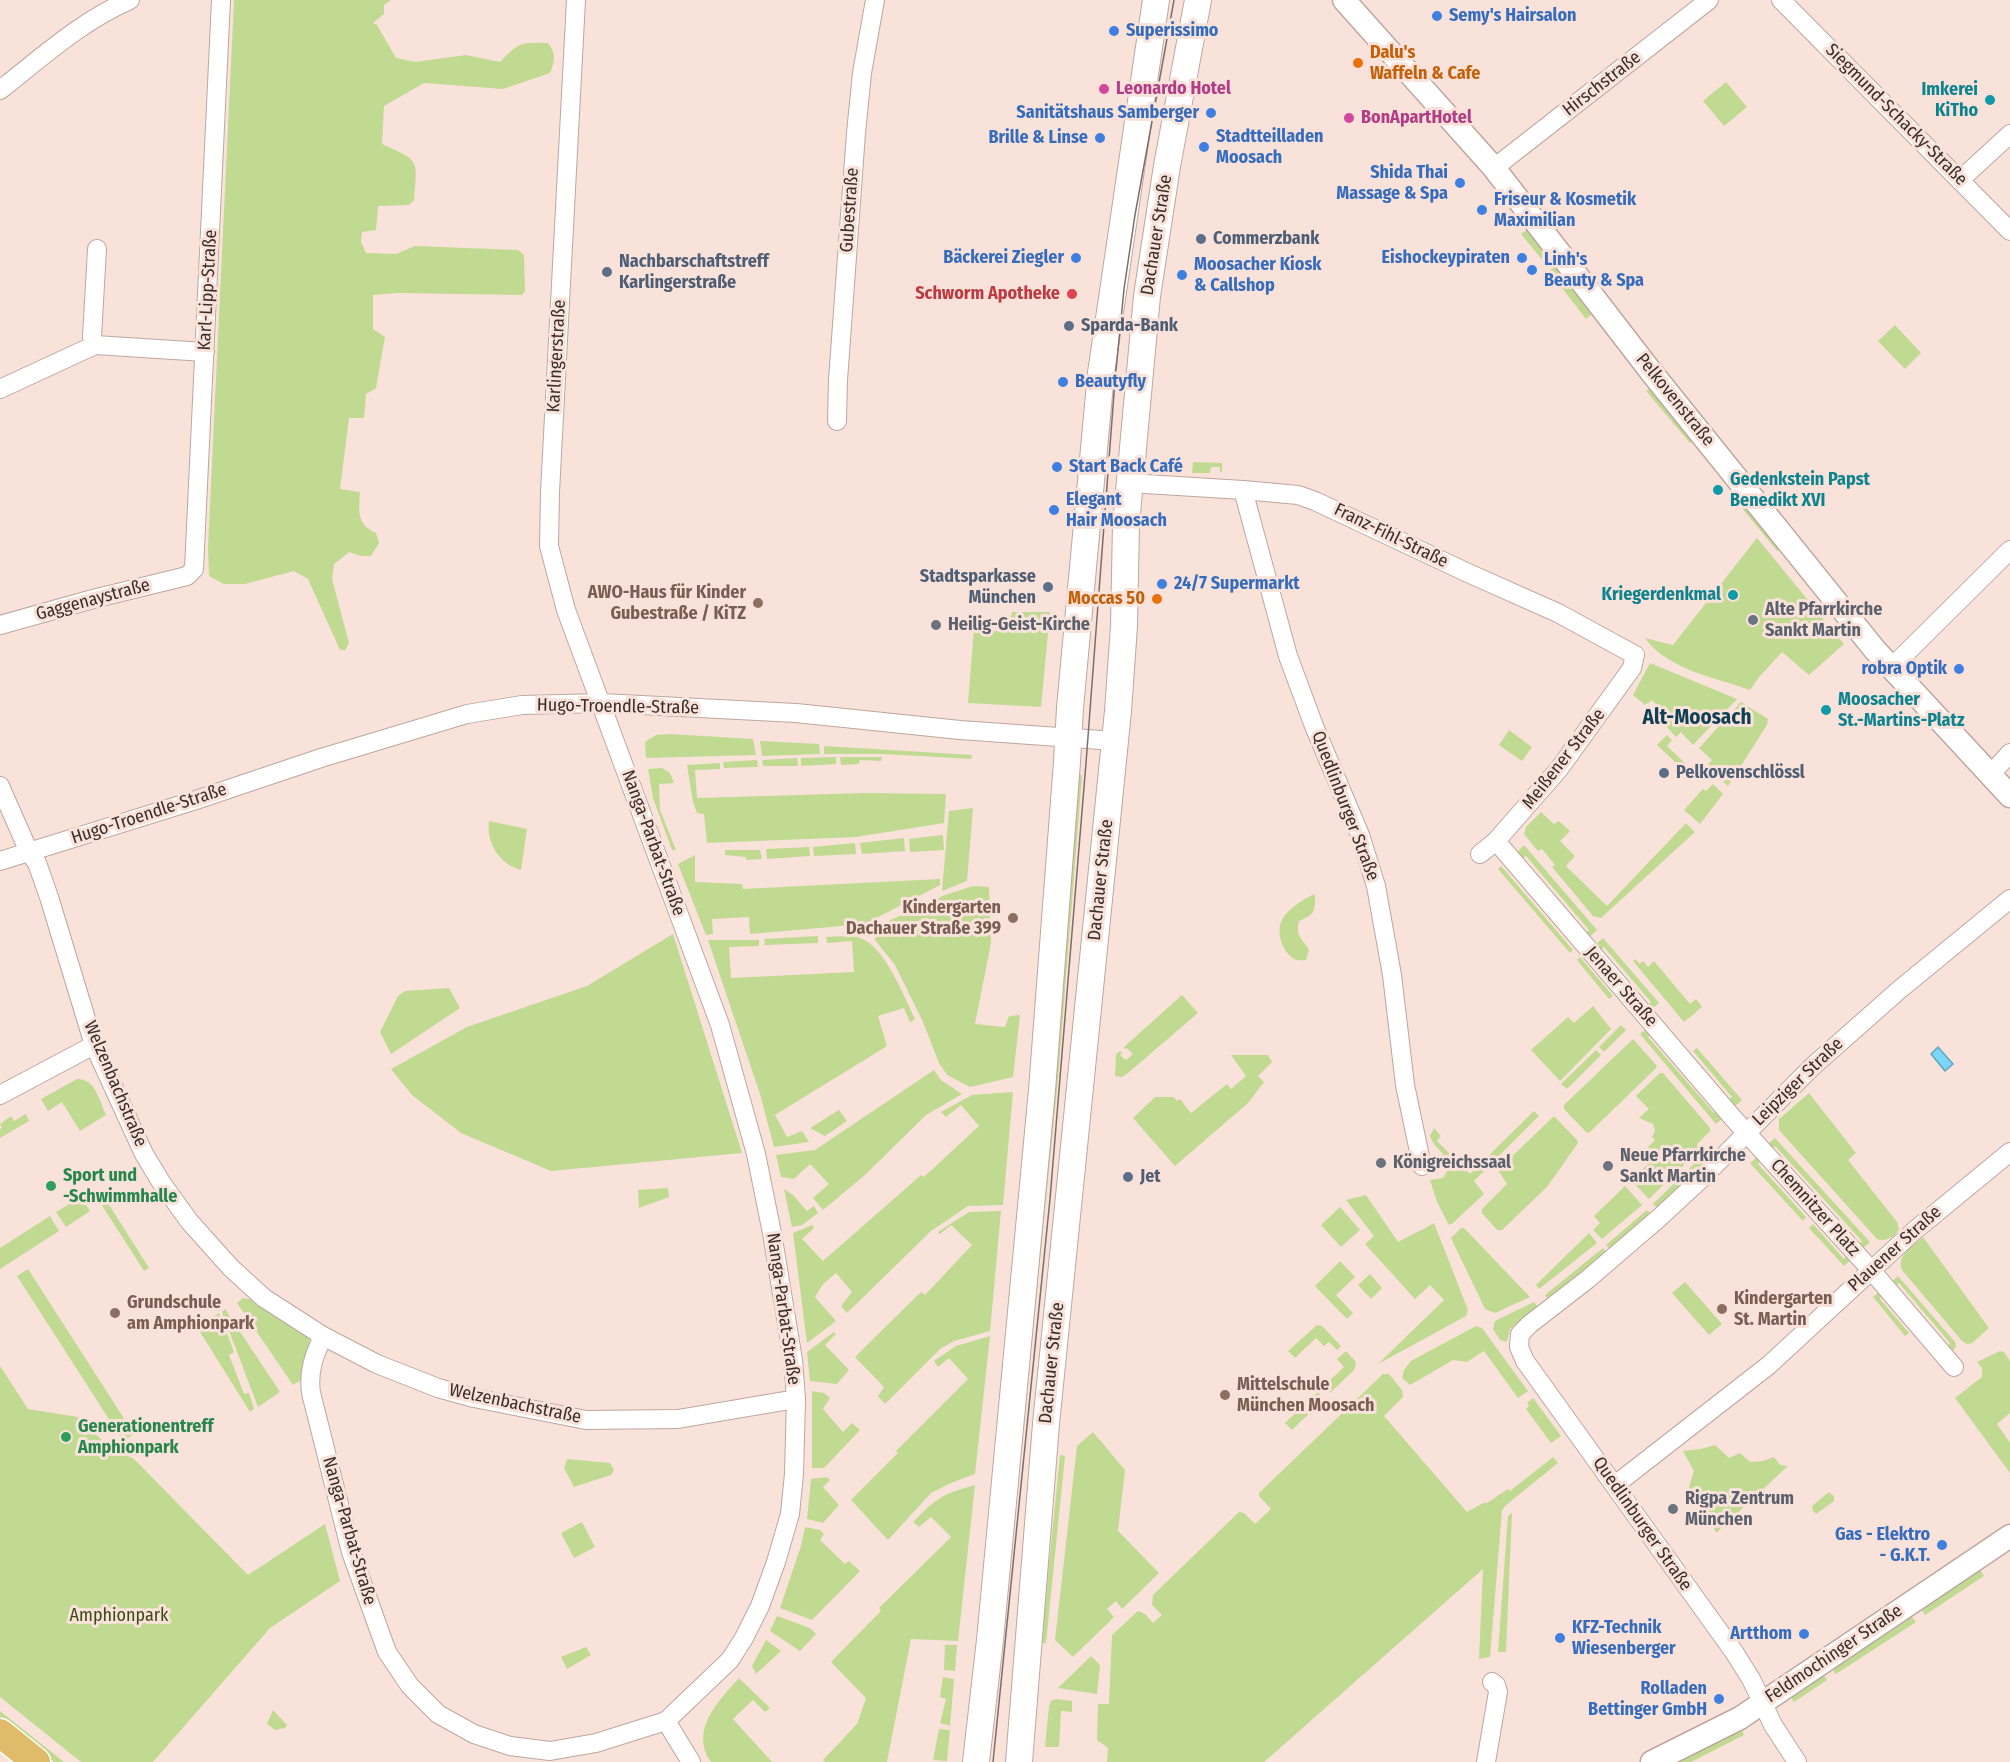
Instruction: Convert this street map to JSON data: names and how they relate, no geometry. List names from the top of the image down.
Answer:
{
  "streets": {
    "main road": ["Dachauer Straße"],
    "street": [
      "Hirschstraße",
      "Siegmund-Schacky-Straße",
      "Gubestraße",
      "Karl-Lipp-Straße",
      "Karlingerstraße",
      "Pelkovenstraße",
      "Franz-Fihl-Straße",
      "Gaggenaystraße",
      "Hugo-Troendle-Straße",
      "Meißener Straße",
      "Quedlinburger Straße",
      "Nanga-Parbat-Straße",
      "Jenaer Straße",
      "Leipziger Straße",
      "Welzenbachstraße",
      "Chemnitzer Platz",
      "Plauener Straße",
      "Feldmochinger Straße"
    ]
  },
  "crossings": [
    ["Hirschstraße", "Pelkovenstraße"],
    ["Dachauer Straße", "Franz-Fihl-Straße"],
    ["Dachauer Straße", "Hugo-Troendle-Straße"],
    ["Karl-Lipp-Straße", "Gaggenaystraße"],
    ["Karlingerstraße", "Hugo-Troendle-Straße"],
    ["Karlingerstraße", "Nanga-Parbat-Straße"],
    ["Franz-Fihl-Straße", "Meißener Straße"],
    ["Franz-Fihl-Straße", "Quedlinburger Straße"],
    ["Hugo-Troendle-Straße", "Nanga-Parbat-Straße"],
    ["Hugo-Troendle-Straße", "Welzenbachstraße"],
    ["Meißener Straße", "Jenaer Straße"],
    ["Quedlinburger Straße", "Leipziger Straße"],
    ["Quedlinburger Straße", "Plauener Straße"],
    ["Quedlinburger Straße", "Feldmochinger Straße"],
    ["Nanga-Parbat-Straße", "Welzenbachstraße"],
    ["Jenaer Straße", "Leipziger Straße"],
    ["Jenaer Straße", "Chemnitzer Platz"],
    ["Leipziger Straße", "Chemnitzer Platz"],
    ["Chemnitzer Platz", "Plauener Straße"]
  ],
  "districts": ["Alt-Moosach"],
  "parks": ["Amphionpark"],
  "places": [
    "Semy's Hairsalon",
    "Superissimo",
    "Dalu's Waffeln & Cafe",
    "Leonardo Hotel",
    "Imkerei KiTho",
    "Sanitätshaus Samberger",
    "BonApartHotel",
    "Brille & Linse",
    "Stadtteilladen Moosach",
    "Shida Thai Massage & Spa",
    "Friseur & Kosmetik Maximilian",
    "Commerzbank",
    "Bäckerei Ziegler",
    "Eishockeypiraten",
    "Linh's Beauty & Spa",
    "Nachbarschaftstreff Karlingerstraße",
    "Moosacher Kiosk & Callshop",
    "Schworm Apotheke",
    "Sparda-Bank",
    "Beautyfly",
    "Start Back Café",
    "Gedenkstein Papst Benedikt XVI",
    "Elegant Hair Moosach",
    "24/7 Supermarkt",
    "Stadtsparkasse München",
    "Kriegerdenkmal",
    "Moccas 50",
    "AWO-Haus für Kinder Gubestraße / KiTZ",
    "Alte Pfarrkirche Sankt Martin",
    "Heilig-Geist-Kirche",
    "robra Optik",
    "Moosacher St.-Martins-Platz",
    "Pelkovenschlössl",
    "Kindergarten Dachauer Straße 399",
    "Königreichssaal",
    "Neue Pfarrkirche Sankt Martin",
    "Jet",
    "Sport und -Schwimmhalle",
    "Kindergarten St. Martin",
    "Grundschule am Amphionpark",
    "Mittelschule München Moosach",
    "Generationentreff Amphionpark",
    "Rigpa Zentrum München",
    "Gas - Elektro - G.K.T.",
    "Artthom",
    "KFZ-Technik Wiesenberger",
    "Rolladen Bettinger GmbH"
  ]
}
